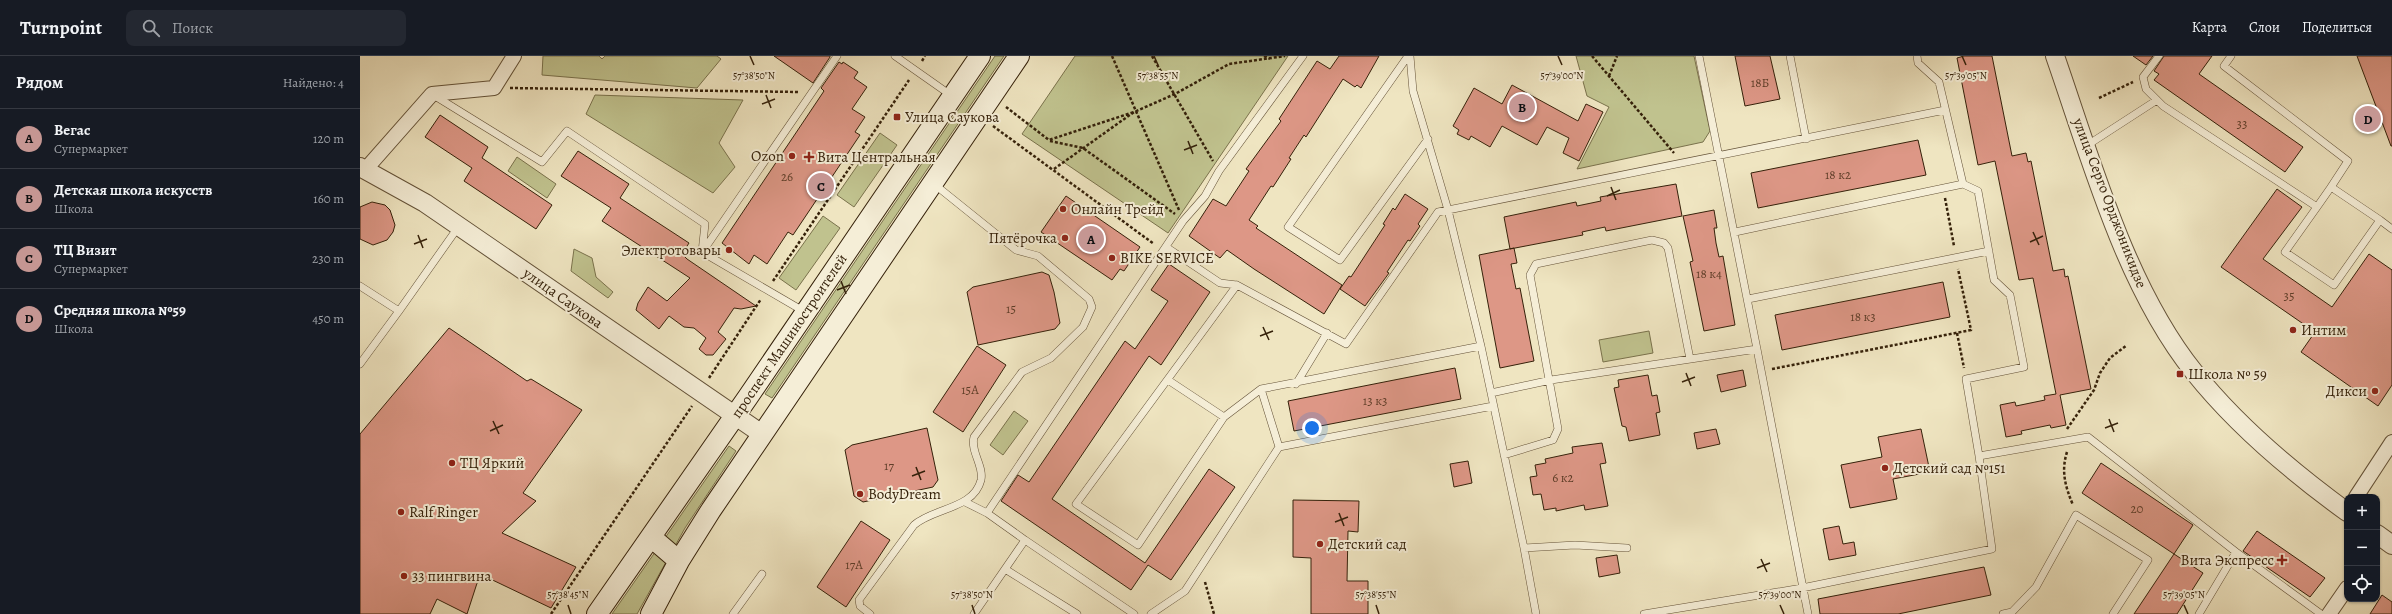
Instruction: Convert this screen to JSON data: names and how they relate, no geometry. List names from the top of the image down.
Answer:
{
  "streets": {
    "main road": ["проспект Машиностроителей"],
    "street": ["улица Серго Орджоникидзе", "улица Саукова"]
  },
  "crossings": [
    ["улица Саукова", "проспект Машиностроителей"]
  ],
  "places": {
    "transit": ["Улица Саукова", "Школа № 59"],
    "other": [
      "Ozon",
      "Онлайн Трейд",
      "Пятёрочка",
      "Электротовары",
      "BIKE SERVICE",
      "Интим",
      "Дикси",
      "ТЦ Яркий",
      "Детский сад №151",
      "BodyDream",
      "Ralf Ringer",
      "Детский сад",
      "33 пингвина"
    ],
    "health": ["Вита Центральная", "Вита Экспресс"]
  },
  "house_numbers": [
    "18Б",
    "33",
    "18 к2",
    "26",
    "18 к4",
    "35",
    "15",
    "18 к3",
    "15А",
    "13 к3",
    "17",
    "6 к2",
    "20",
    "17А"
  ],
  "page": {
    "header": "Turnpoint",
    "search": "Поиск",
    "nav": ["Карта", "Слои", "Поделиться"],
    "heading": ["Рядом", "Найдено: 4"],
    "pins": [
      "B",
      "D",
      "C",
      "A"
    ],
    "list": [
      {
        "mark": "A",
        "name": "Вегас",
        "note": "Супермаркет",
        "value": "120 m"
      },
      {
        "mark": "B",
        "name": "Детская школа искусств",
        "note": "Школа",
        "value": "160 m"
      },
      {
        "mark": "C",
        "name": "ТЦ Визит",
        "note": "Супермаркет",
        "value": "230 m"
      },
      {
        "mark": "D",
        "name": "Средняя школа №59",
        "note": "Школа",
        "value": "450 m"
      }
    ],
    "map_buttons": ["+", "−"]
  },
  "coordinates": [
    "57°38'50\"N",
    "57°38'55\"N",
    "57°39'00\"N",
    "57°39'05\"N",
    "57°38'45\"N"
  ]
}
